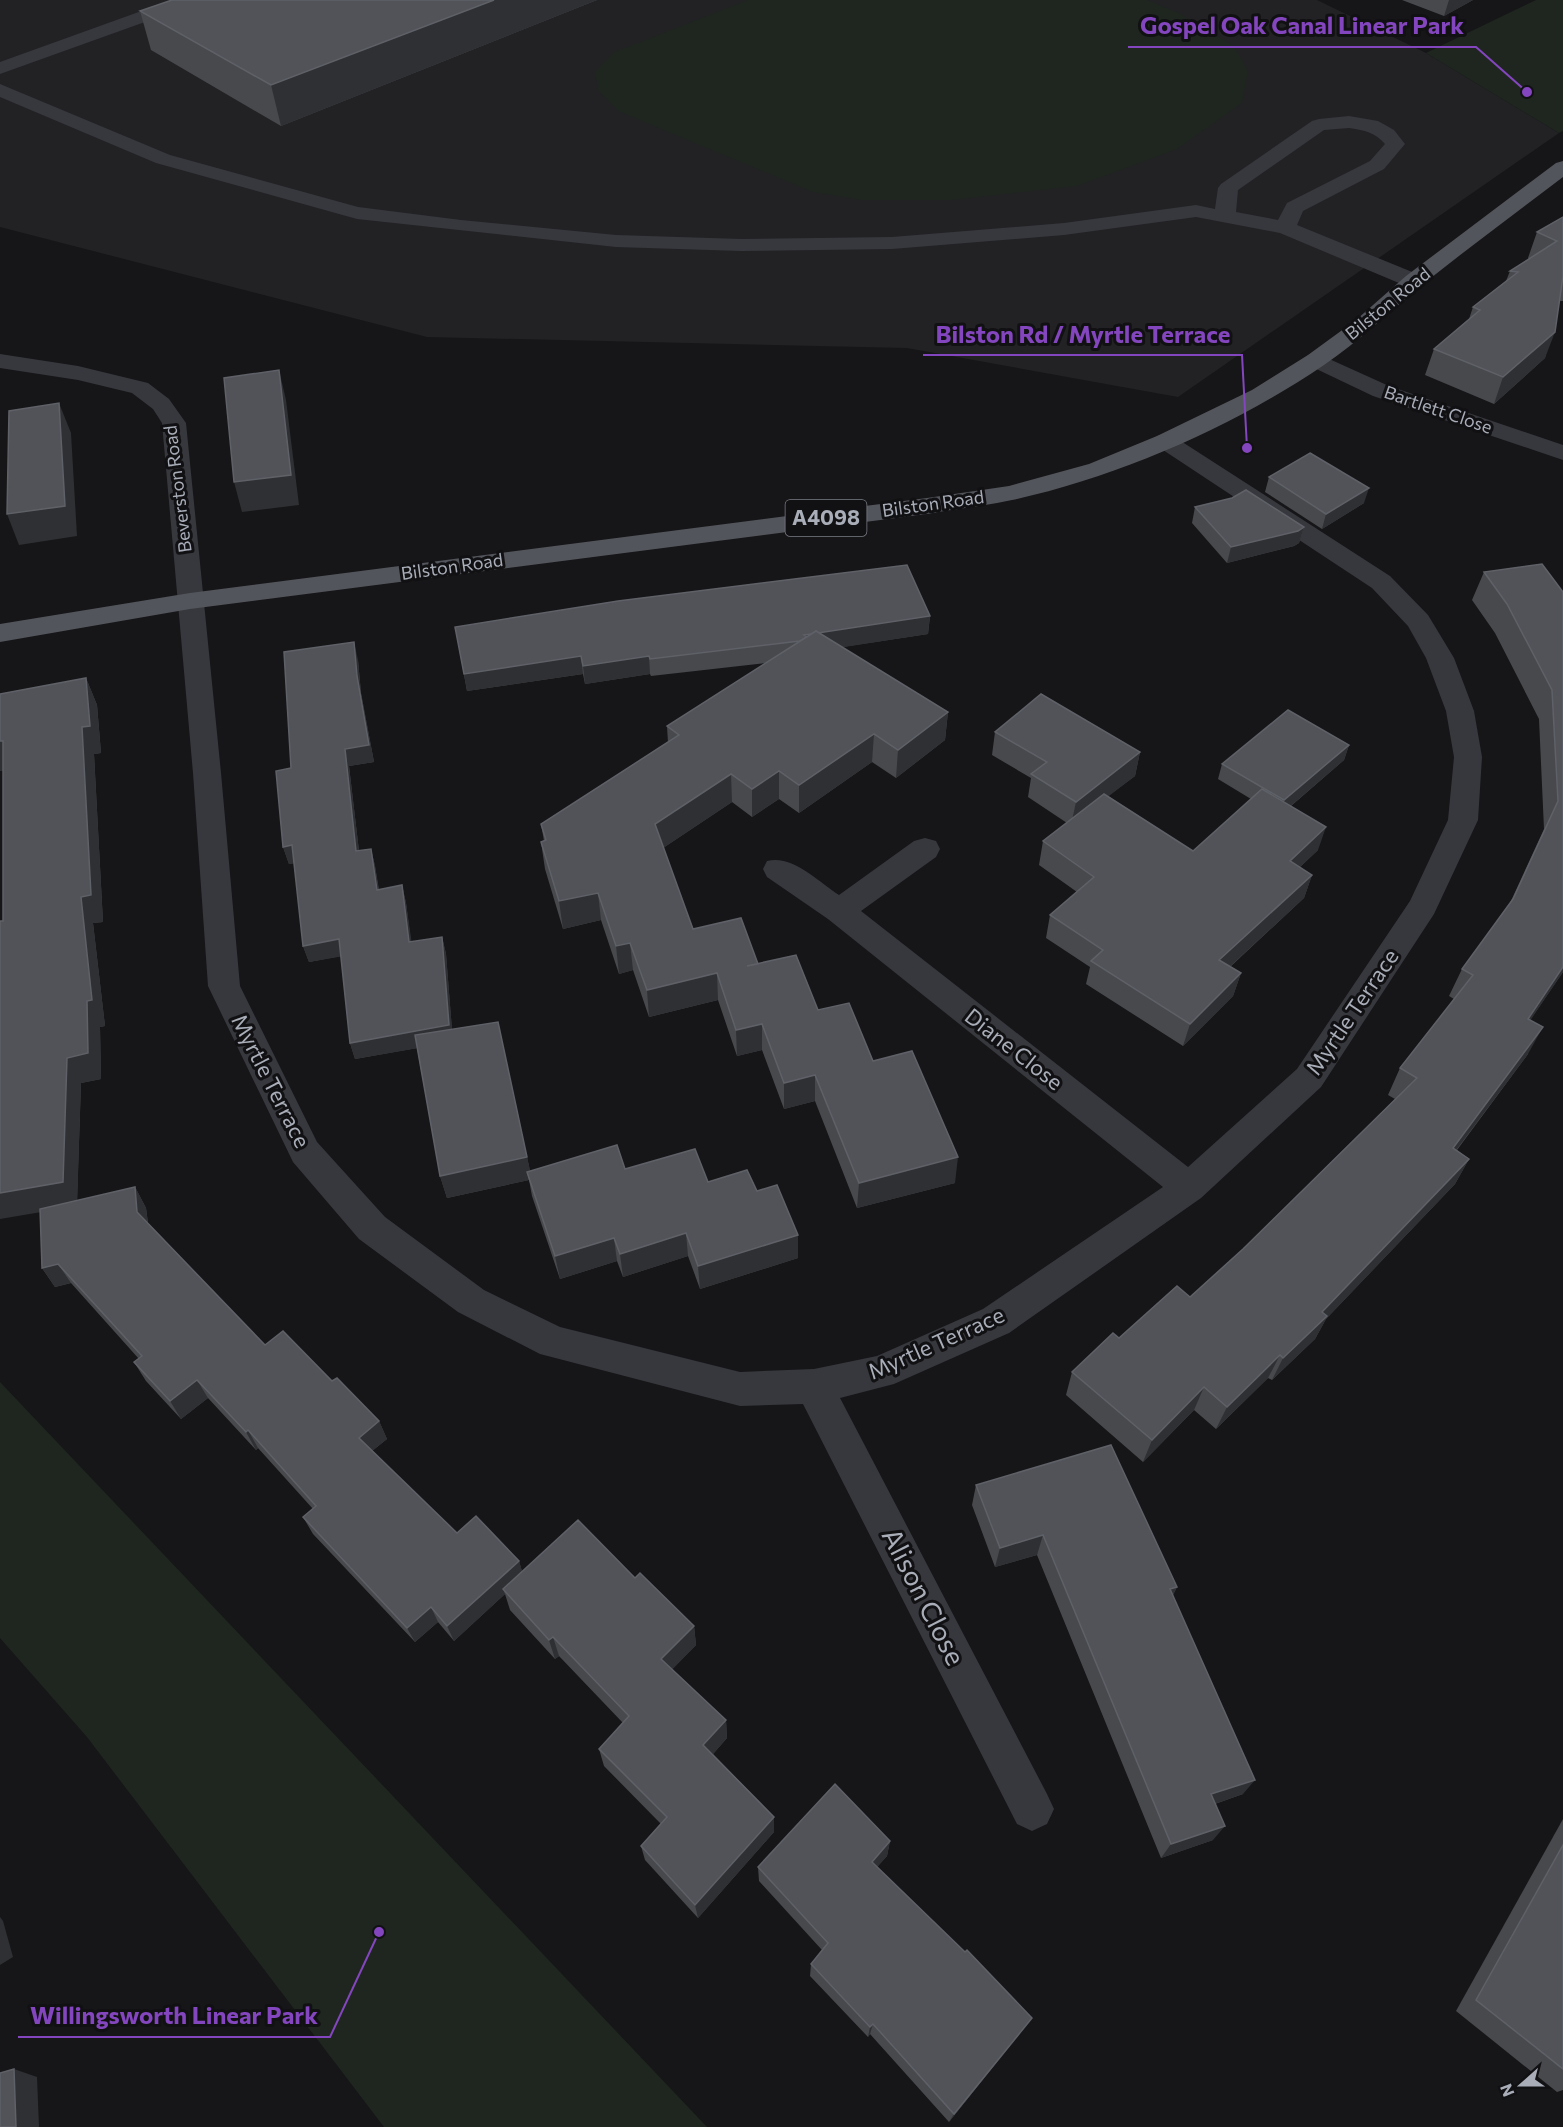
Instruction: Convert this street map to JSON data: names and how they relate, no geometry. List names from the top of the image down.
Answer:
{
  "streets": {
    "main road": ["Bilston Road", "A4098"],
    "street": [
      "Bartlett Close",
      "Beverston Road",
      "Myrtle Terrace",
      "Diane Close",
      "Alison Close"
    ]
  },
  "crossings": [
    ["Bilston Road", "Bartlett Close"],
    ["Bilston Road", "Beverston Road"],
    ["Bilston Road", "Myrtle Terrace"],
    ["Beverston Road", "Myrtle Terrace"],
    ["Myrtle Terrace", "Diane Close"],
    ["Myrtle Terrace", "Alison Close"]
  ],
  "places": ["Gospel Oak Canal Linear Park", "Bilston Rd / Myrtle Terrace", "Willingsworth Linear Park"],
  "north": "left"
}
